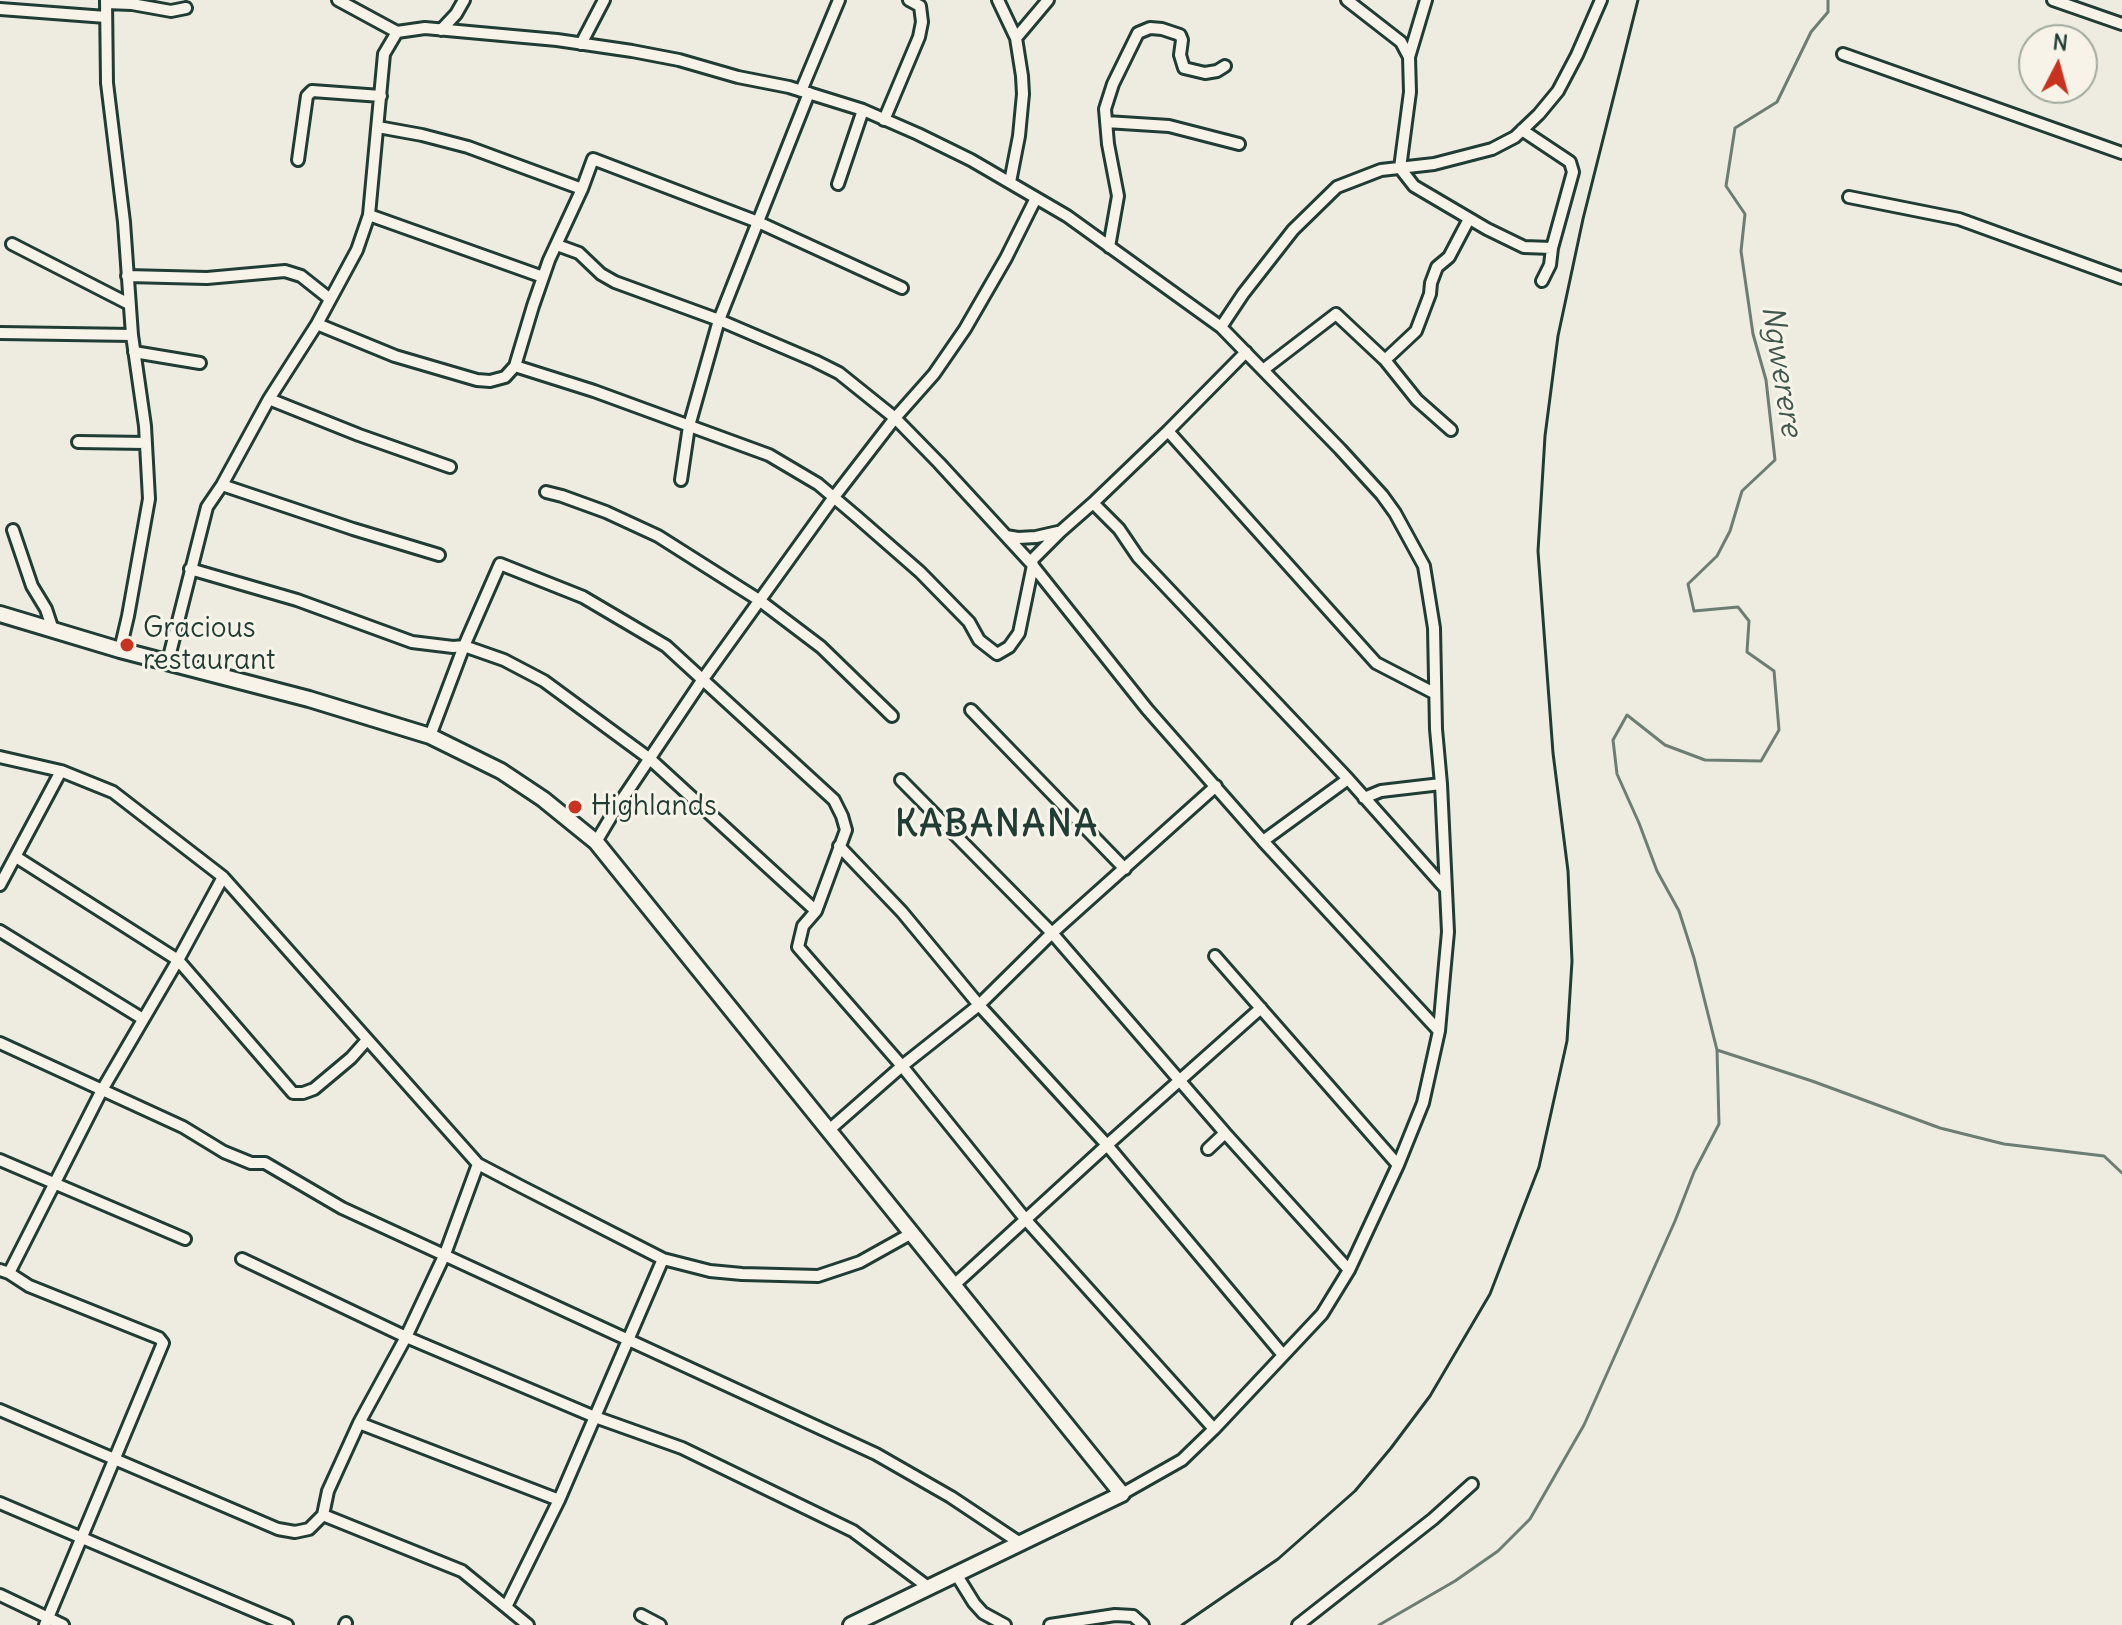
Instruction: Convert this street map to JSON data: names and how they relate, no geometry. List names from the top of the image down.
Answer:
{
  "districts": ["KABANANA"],
  "water": ["Ngwerere"],
  "places": ["Gracious restaurant", "Highlands"],
  "north": "top"
}
